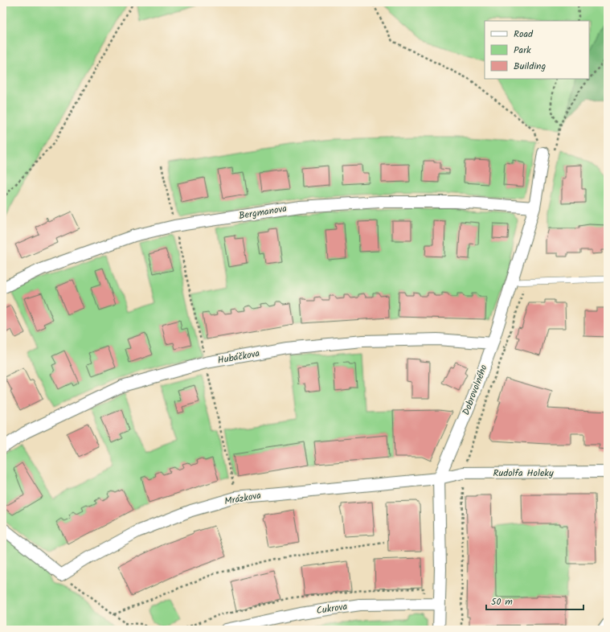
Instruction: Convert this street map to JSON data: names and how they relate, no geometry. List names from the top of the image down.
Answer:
{
  "streets": {
    "street": [
      "Bergmanova",
      "Hubáčkova",
      "Dobrovolného",
      "Rudolfa Holeky",
      "Mrázkova",
      "Cukrova"
    ]
  },
  "crossings": [
    ["Bergmanova", "Dobrovolného"],
    ["Hubáčkova", "Dobrovolného"],
    ["Dobrovolného", "Rudolfa Holeky"],
    ["Dobrovolného", "Mrázkova"],
    ["Dobrovolného", "Cukrova"],
    ["Rudolfa Holeky", "Mrázkova"]
  ],
  "legend": ["Road", "Park", "Building"],
  "scale_bar": "50 m"
}
